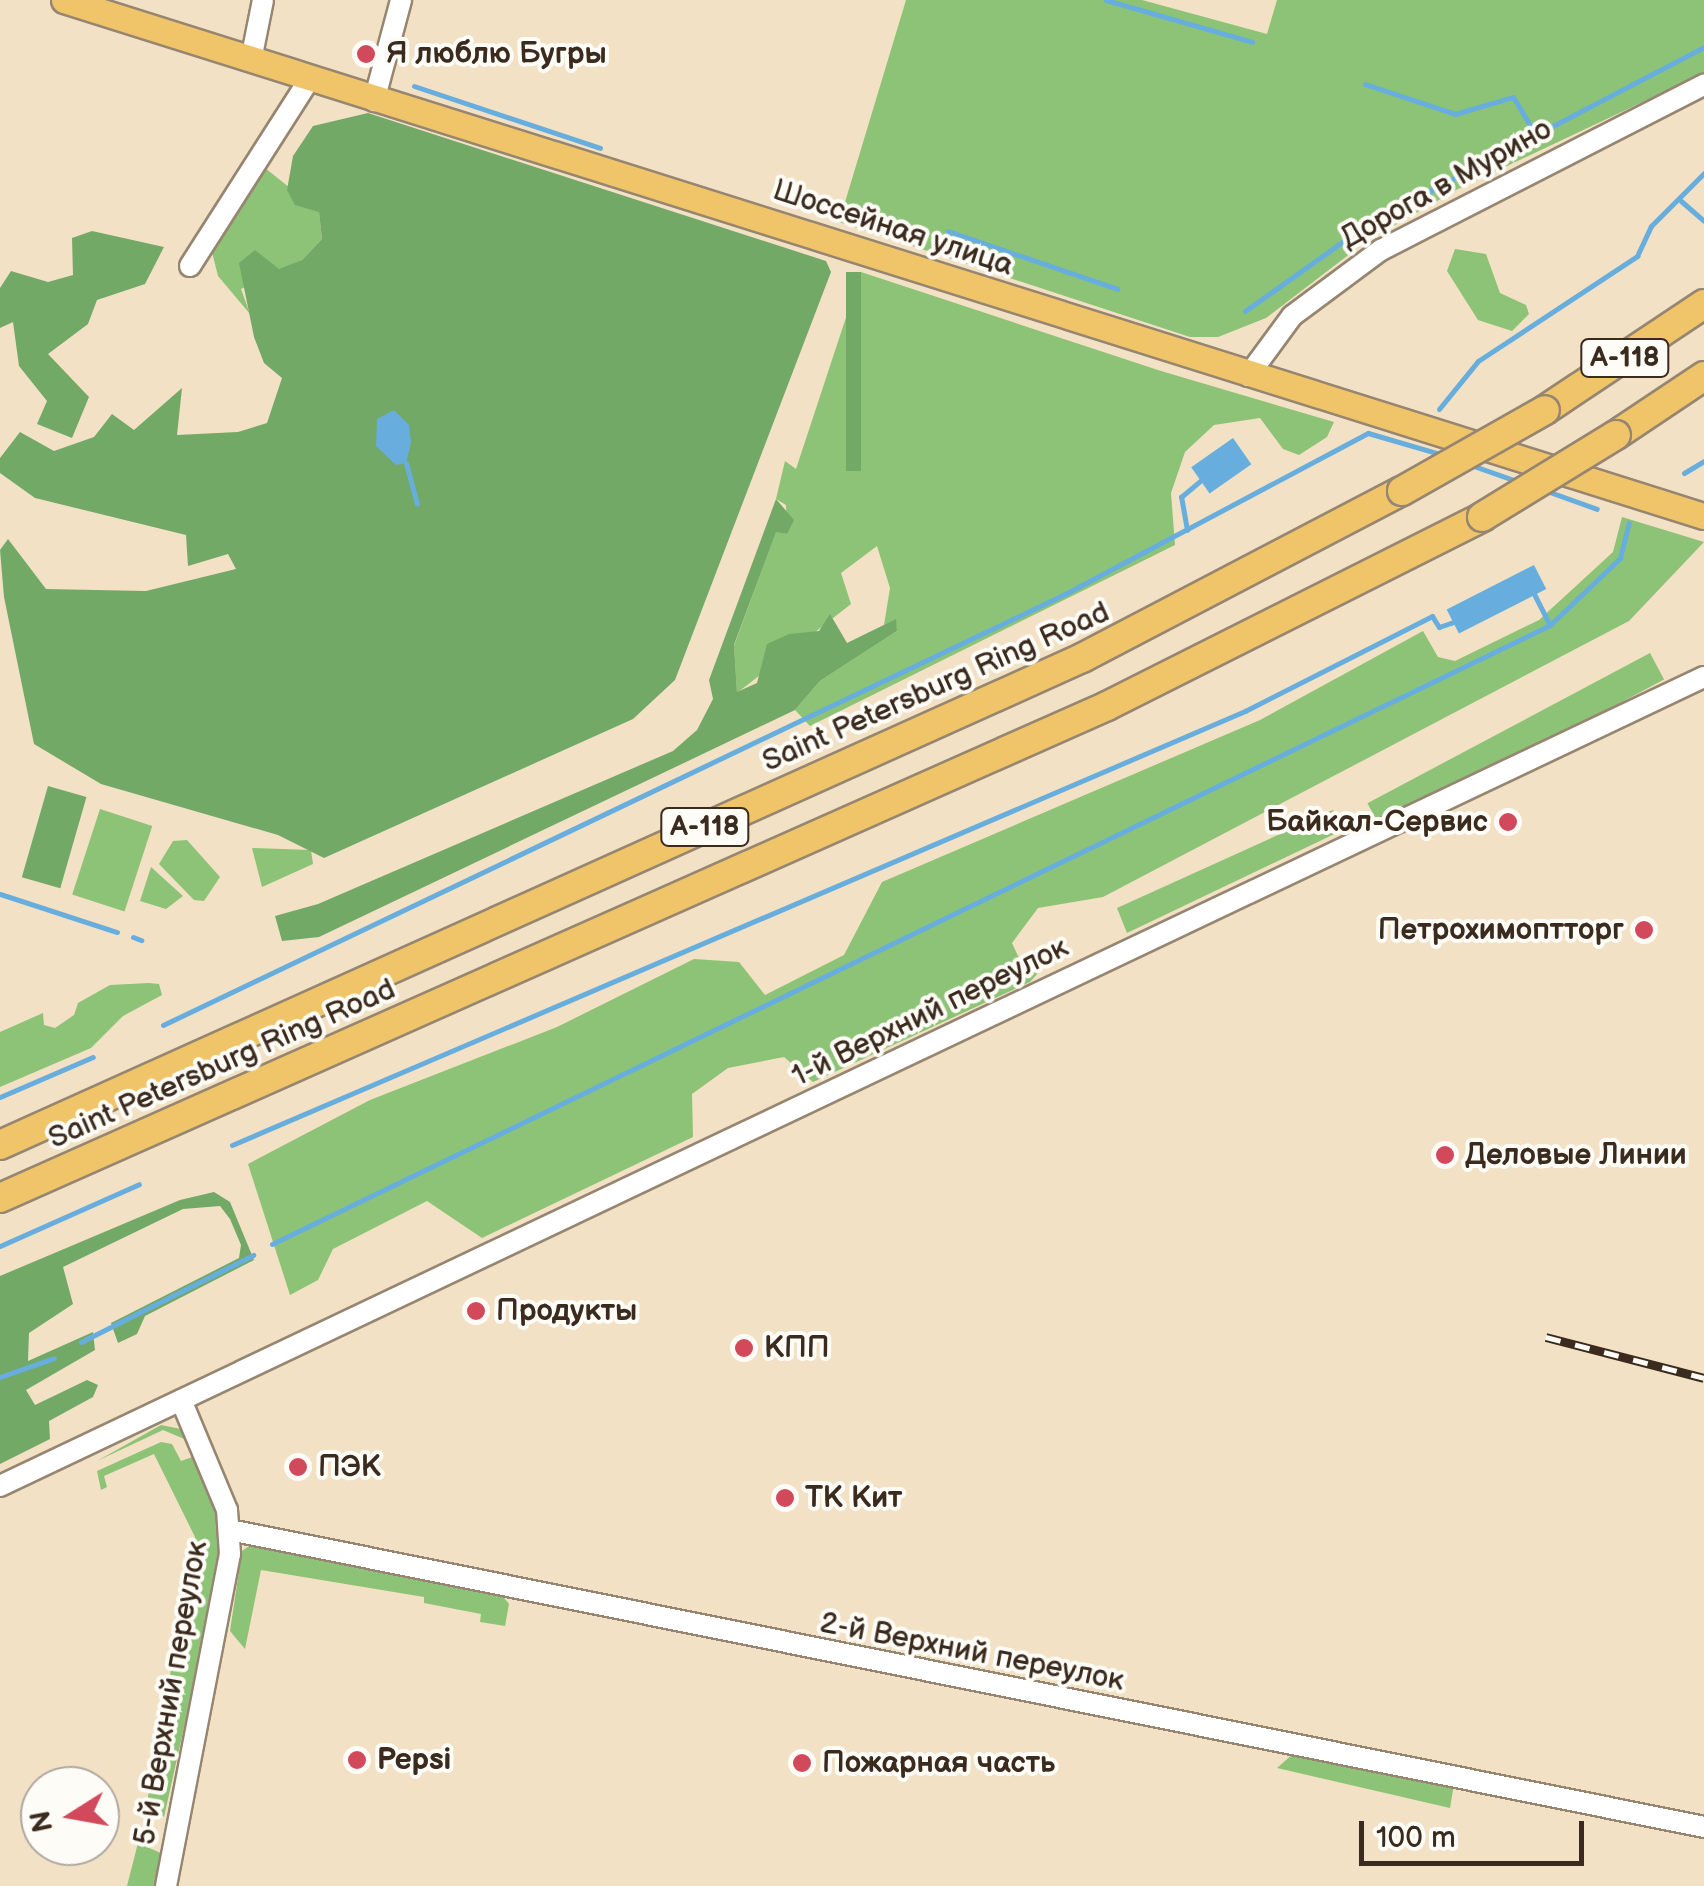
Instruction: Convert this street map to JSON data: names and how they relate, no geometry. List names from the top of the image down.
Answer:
{
  "streets": {
    "highway": ["А-118", "Saint Petersburg Ring Road"],
    "main road": ["Шоссейная улица"],
    "street": [
      "Дорога в Мурино",
      "1-й Верхний переулок",
      "2-й Верхний переулок",
      "5-й Верхний переулок"
    ]
  },
  "crossings": [
    ["Дорога в Мурино", "Шоссейная улица"],
    ["1-й Верхний переулок", "5-й Верхний переулок"],
    ["2-й Верхний переулок", "5-й Верхний переулок"]
  ],
  "places": [
    "Я люблю Бугры",
    "Байкал-Сервис",
    "Петрохимоптторг",
    "Деловые Линии",
    "Продукты",
    "КПП",
    "ПЭК",
    "ТК Кит",
    "Pepsi",
    "Пожарная часть"
  ],
  "scale_bar": "100 m",
  "north": "left"
}
